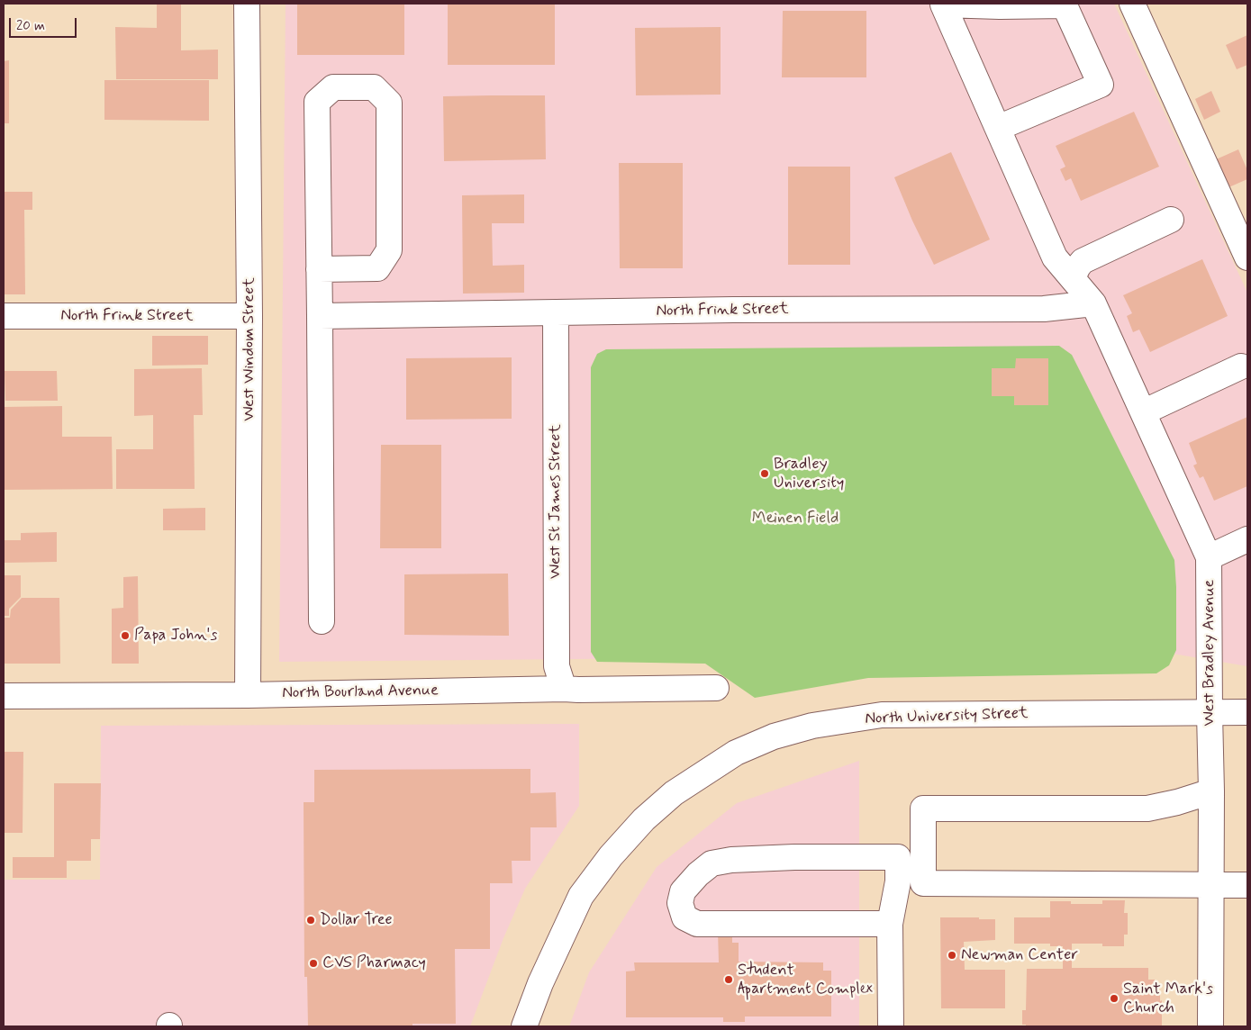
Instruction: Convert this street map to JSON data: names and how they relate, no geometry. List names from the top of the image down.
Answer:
{
  "streets": {
    "street": [
      "North Frink Street",
      "West Windom Street",
      "West St James Street",
      "West Bradley Avenue",
      "North Bourland Avenue",
      "North University Street"
    ]
  },
  "crossings": [
    ["North Frink Street", "West Windom Street"],
    ["North Frink Street", "West St James Street"],
    ["North Frink Street", "West Bradley Avenue"],
    ["West Windom Street", "North Bourland Avenue"],
    ["West St James Street", "North Bourland Avenue"],
    ["West Bradley Avenue", "North University Street"]
  ],
  "parks": ["Meinen Field"],
  "places": [
    "Bradley University",
    "Papa John's",
    "Dollar Tree",
    "Newman Center",
    "CVS Pharmacy",
    "Student Apartment Complex",
    "Saint Mark's Church"
  ],
  "scale_bar": "20 m"
}
